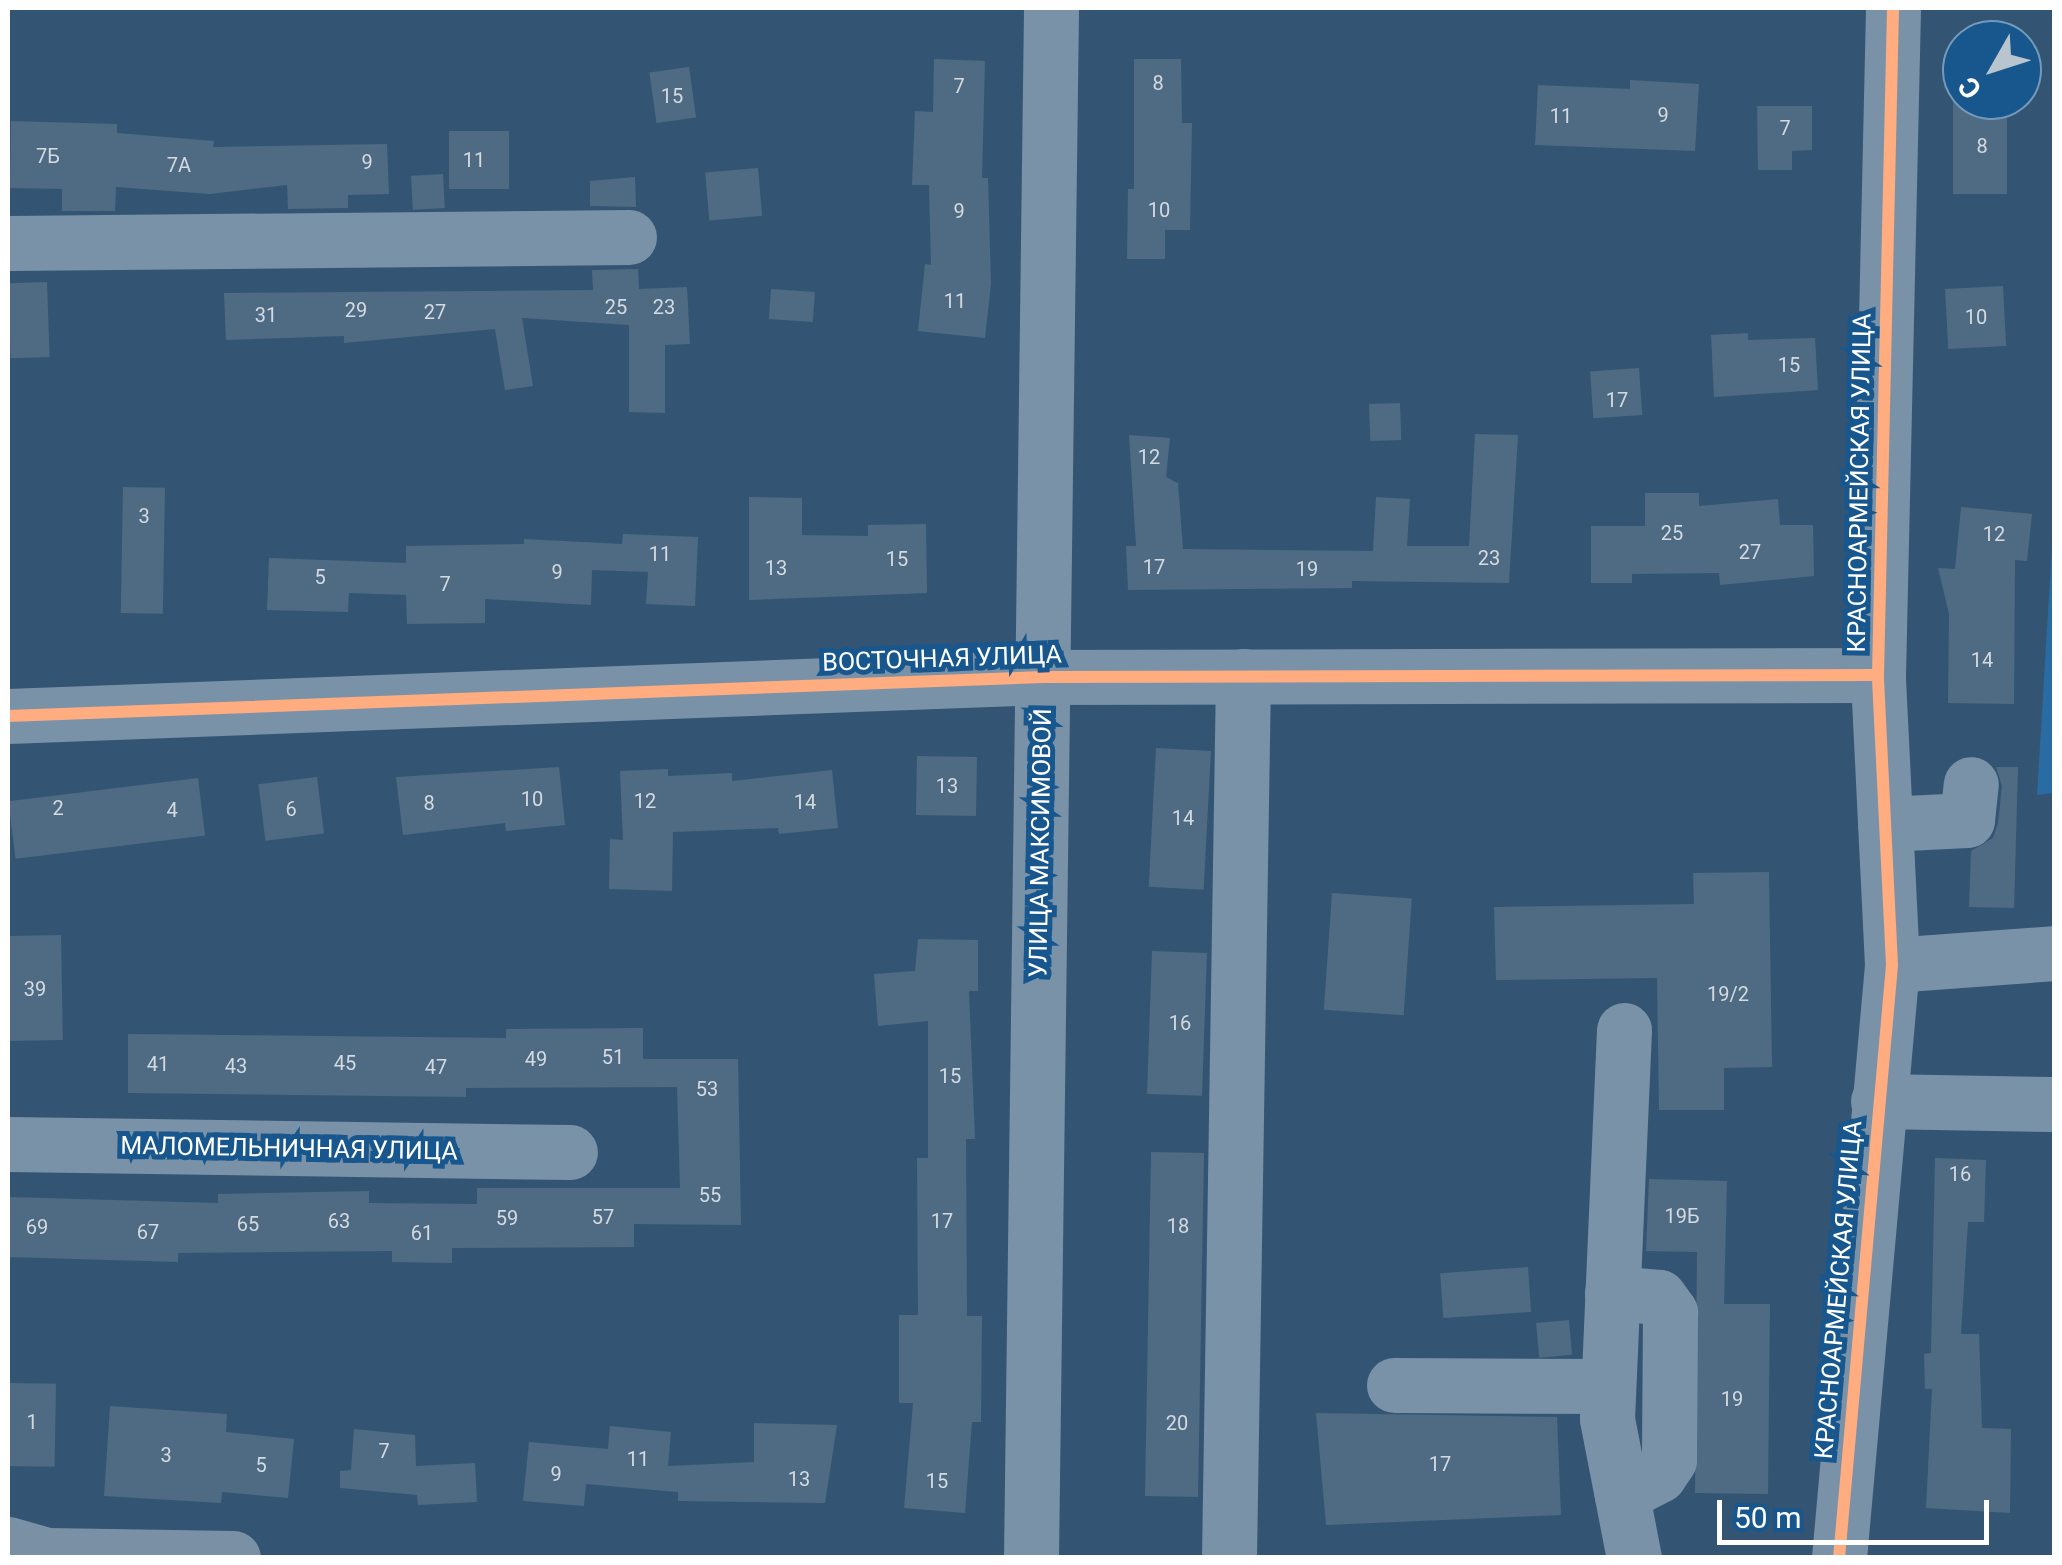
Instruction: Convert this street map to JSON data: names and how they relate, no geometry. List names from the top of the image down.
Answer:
{
  "streets": {
    "street": [
      "КРАСНОАРМЕЙСКАЯ УЛИЦА",
      "ВОСТОЧНАЯ УЛИЦА",
      "УЛИЦА МАКСИМОВОЙ",
      "МАЛОМЕЛЬНИЧНАЯ УЛИЦА"
    ]
  },
  "crossings": [
    ["КРАСНОАРМЕЙСКАЯ УЛИЦА", "ВОСТОЧНАЯ УЛИЦА"],
    ["ВОСТОЧНАЯ УЛИЦА", "УЛИЦА МАКСИМОВОЙ"]
  ],
  "house_numbers": [
    "8",
    "7",
    "15",
    "9",
    "11",
    "7",
    "8",
    "7Б",
    "11",
    "9",
    "7А",
    "10",
    "9",
    "11",
    "25",
    "23",
    "29",
    "27",
    "31",
    "10",
    "15",
    "17",
    "12",
    "3",
    "25",
    "12",
    "27",
    "11",
    "23",
    "15",
    "17",
    "13",
    "19",
    "9",
    "5",
    "7",
    "14",
    "13",
    "10",
    "12",
    "14",
    "8",
    "2",
    "6",
    "4",
    "14",
    "39",
    "19/2",
    "16",
    "51",
    "49",
    "45",
    "41",
    "43",
    "47",
    "15",
    "53",
    "16",
    "55",
    "19Б",
    "57",
    "59",
    "63",
    "17",
    "65",
    "18",
    "69",
    "67",
    "61",
    "19",
    "1",
    "20",
    "7",
    "3",
    "11",
    "17",
    "5",
    "9",
    "13",
    "15"
  ],
  "scale_bar": "50 m",
  "north": "bottom left"
}
